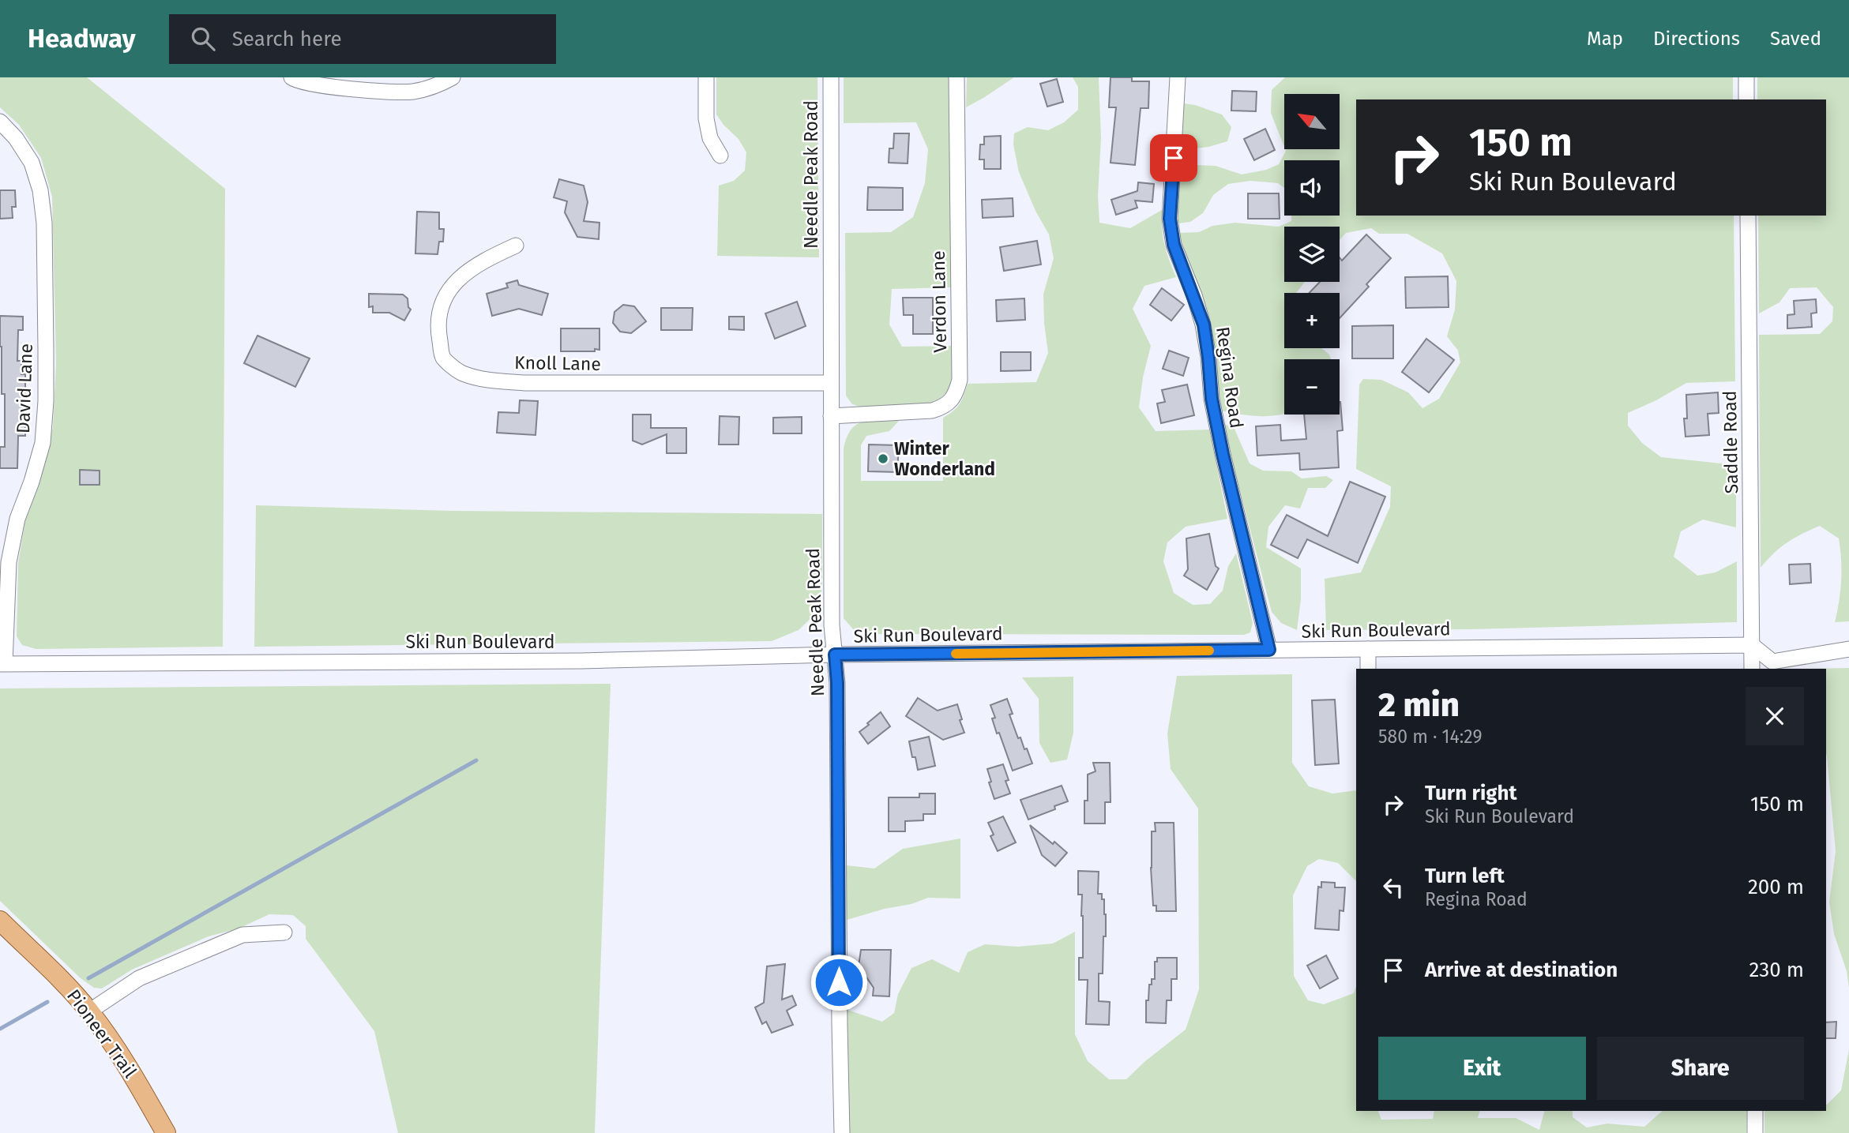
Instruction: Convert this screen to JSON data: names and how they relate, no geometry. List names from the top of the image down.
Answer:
{
  "streets": {
    "main road": ["Pioneer Trail"],
    "street": [
      "Needle Peak Road",
      "Verdon Lane",
      "Knoll Lane",
      "Regina Road",
      "David Lane",
      "Saddle Road",
      "Ski Run Boulevard"
    ]
  },
  "crossings": [
    ["Needle Peak Road", "Verdon Lane"],
    ["Needle Peak Road", "Knoll Lane"],
    ["Needle Peak Road", "Ski Run Boulevard"],
    ["Regina Road", "Ski Run Boulevard"],
    ["David Lane", "Ski Run Boulevard"],
    ["Saddle Road", "Ski Run Boulevard"]
  ],
  "places": ["Winter Wonderland"],
  "north": "top left",
  "page": {
    "header": "Headway",
    "search": "Search here",
    "nav": ["Map", "Directions", "Saved"],
    "map_buttons": ["+", "−"],
    "turn": ["150 m", "Ski Run Boulevard"],
    "heading": ["2 min", "580 m · 14:29"],
    "list": [
      {
        "name": "Turn right",
        "note": "Ski Run Boulevard",
        "value": "150 m"
      },
      {
        "name": "Turn left",
        "note": "Regina Road",
        "value": "200 m"
      },
      {
        "name": "Arrive at destination",
        "value": "230 m"
      }
    ],
    "buttons": ["Exit", "Share"]
  }
}
